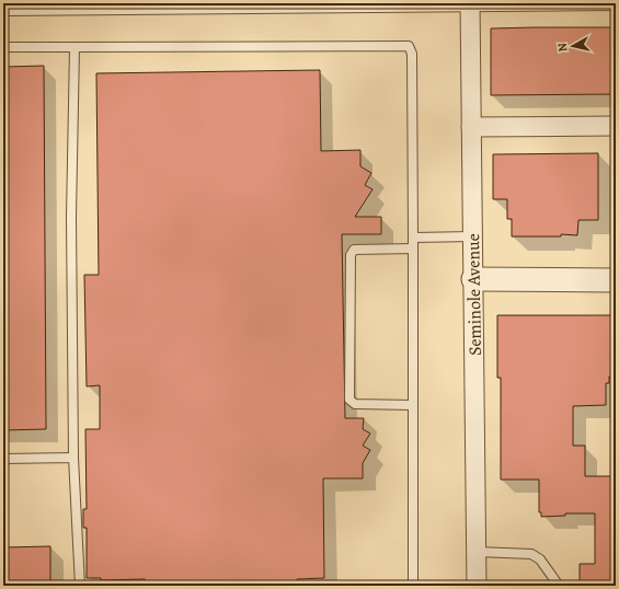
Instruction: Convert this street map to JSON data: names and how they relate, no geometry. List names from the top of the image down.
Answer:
{
  "streets": {
    "street": ["Seminole Avenue"]
  },
  "north": "left"
}
